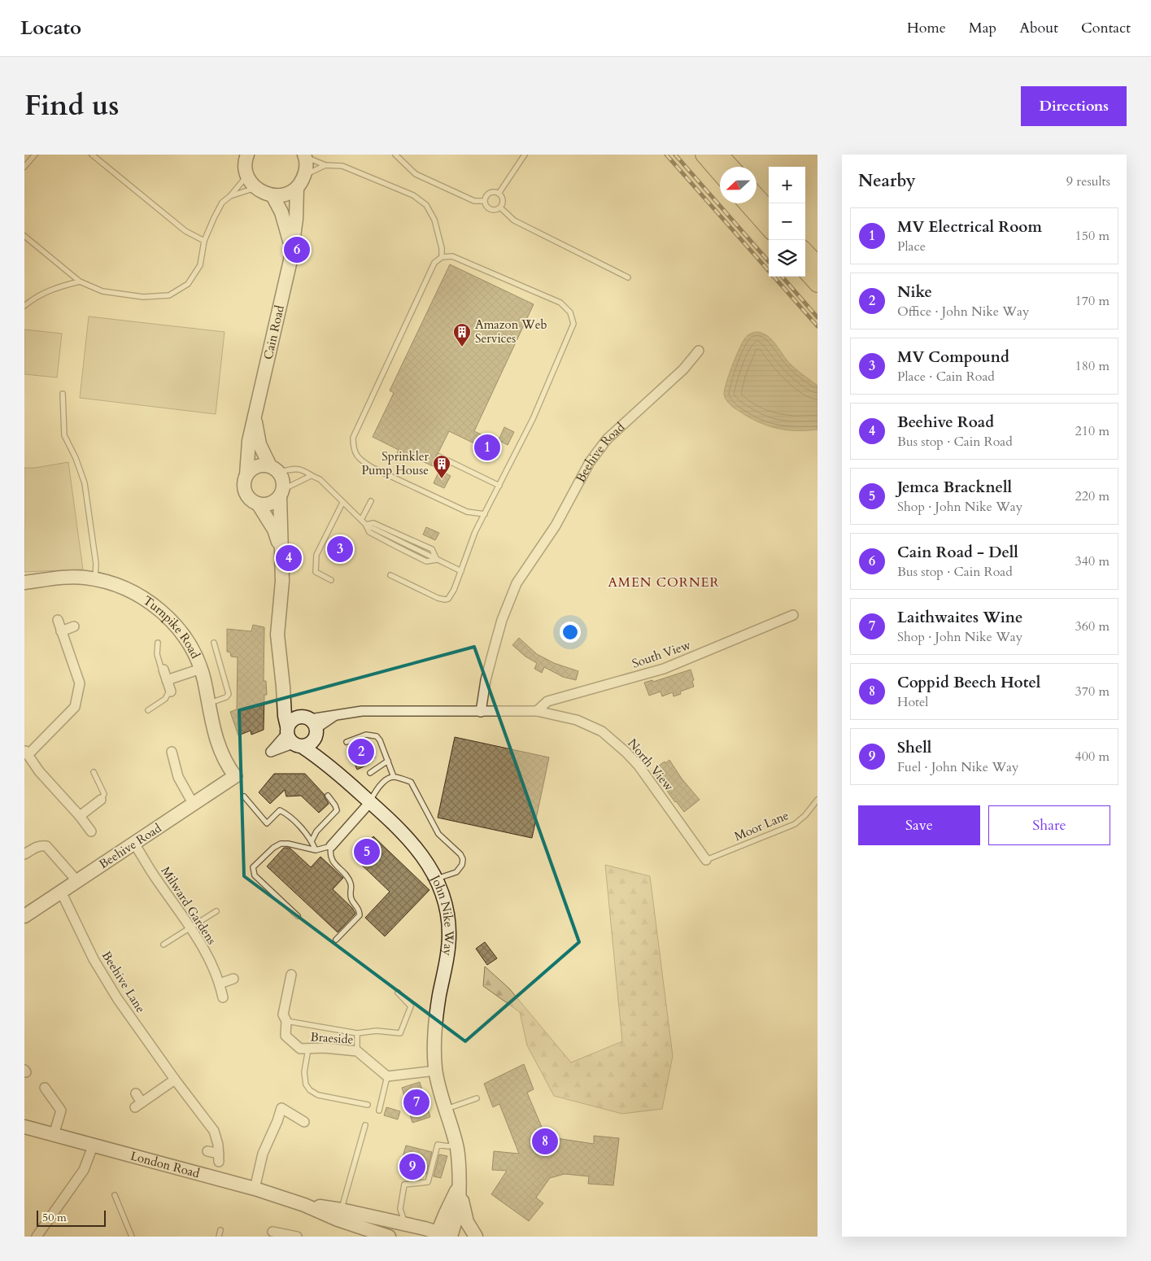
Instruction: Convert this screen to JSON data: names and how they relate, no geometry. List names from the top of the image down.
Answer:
{
  "streets": {
    "street": [
      "Cain Road",
      "Beehive Road",
      "Turnpike Road",
      "South View",
      "North View",
      "Milward Gardens",
      "John Nike Way",
      "Beehive Lane",
      "Braeside",
      "London Road"
    ],
    "lane": ["Moor Lane"]
  },
  "crossings": [
    ["Beehive Road", "Turnpike Road"],
    ["Beehive Road", "North View"],
    ["Beehive Road", "Milward Gardens"],
    ["Beehive Road", "Beehive Lane"],
    ["South View", "North View"],
    ["North View", "Moor Lane"],
    ["John Nike Way", "London Road"]
  ],
  "districts": ["AMEN CORNER"],
  "places": {
    "building": ["Amazon Web Services", "Sprinkler Pump House"]
  },
  "scale_bar": "50 m",
  "north": "left",
  "page": {
    "header": "Locato",
    "nav": [
      "Home",
      "Map",
      "About",
      "Contact"
    ],
    "title": "Find us",
    "buttons": [
      "Directions",
      ["Save", "Share"]
    ],
    "heading": ["Nearby", "9 results"],
    "map_buttons": ["+", "−"],
    "list": [
      {
        "mark": "1",
        "name": "MV Electrical Room",
        "note": "Place",
        "value": "150 m"
      },
      {
        "mark": "2",
        "name": "Nike",
        "note": "Office · John Nike Way",
        "value": "170 m"
      },
      {
        "mark": "3",
        "name": "MV Compound",
        "note": "Place · Cain Road",
        "value": "180 m"
      },
      {
        "mark": "4",
        "name": "Beehive Road",
        "note": "Bus stop · Cain Road",
        "value": "210 m"
      },
      {
        "mark": "5",
        "name": "Jemca Bracknell",
        "note": "Shop · John Nike Way",
        "value": "220 m"
      },
      {
        "mark": "6",
        "name": "Cain Road - Dell",
        "note": "Bus stop · Cain Road",
        "value": "340 m"
      },
      {
        "mark": "7",
        "name": "Laithwaites Wine",
        "note": "Shop · John Nike Way",
        "value": "360 m"
      },
      {
        "mark": "8",
        "name": "Coppid Beech Hotel",
        "note": "Hotel",
        "value": "370 m"
      },
      {
        "mark": "9",
        "name": "Shell",
        "note": "Fuel · John Nike Way",
        "value": "400 m"
      }
    ],
    "pins": [
      "6",
      "1",
      "3",
      "4",
      "2",
      "5",
      "7",
      "8",
      "9"
    ],
    "scale": "50 m"
  }
}
